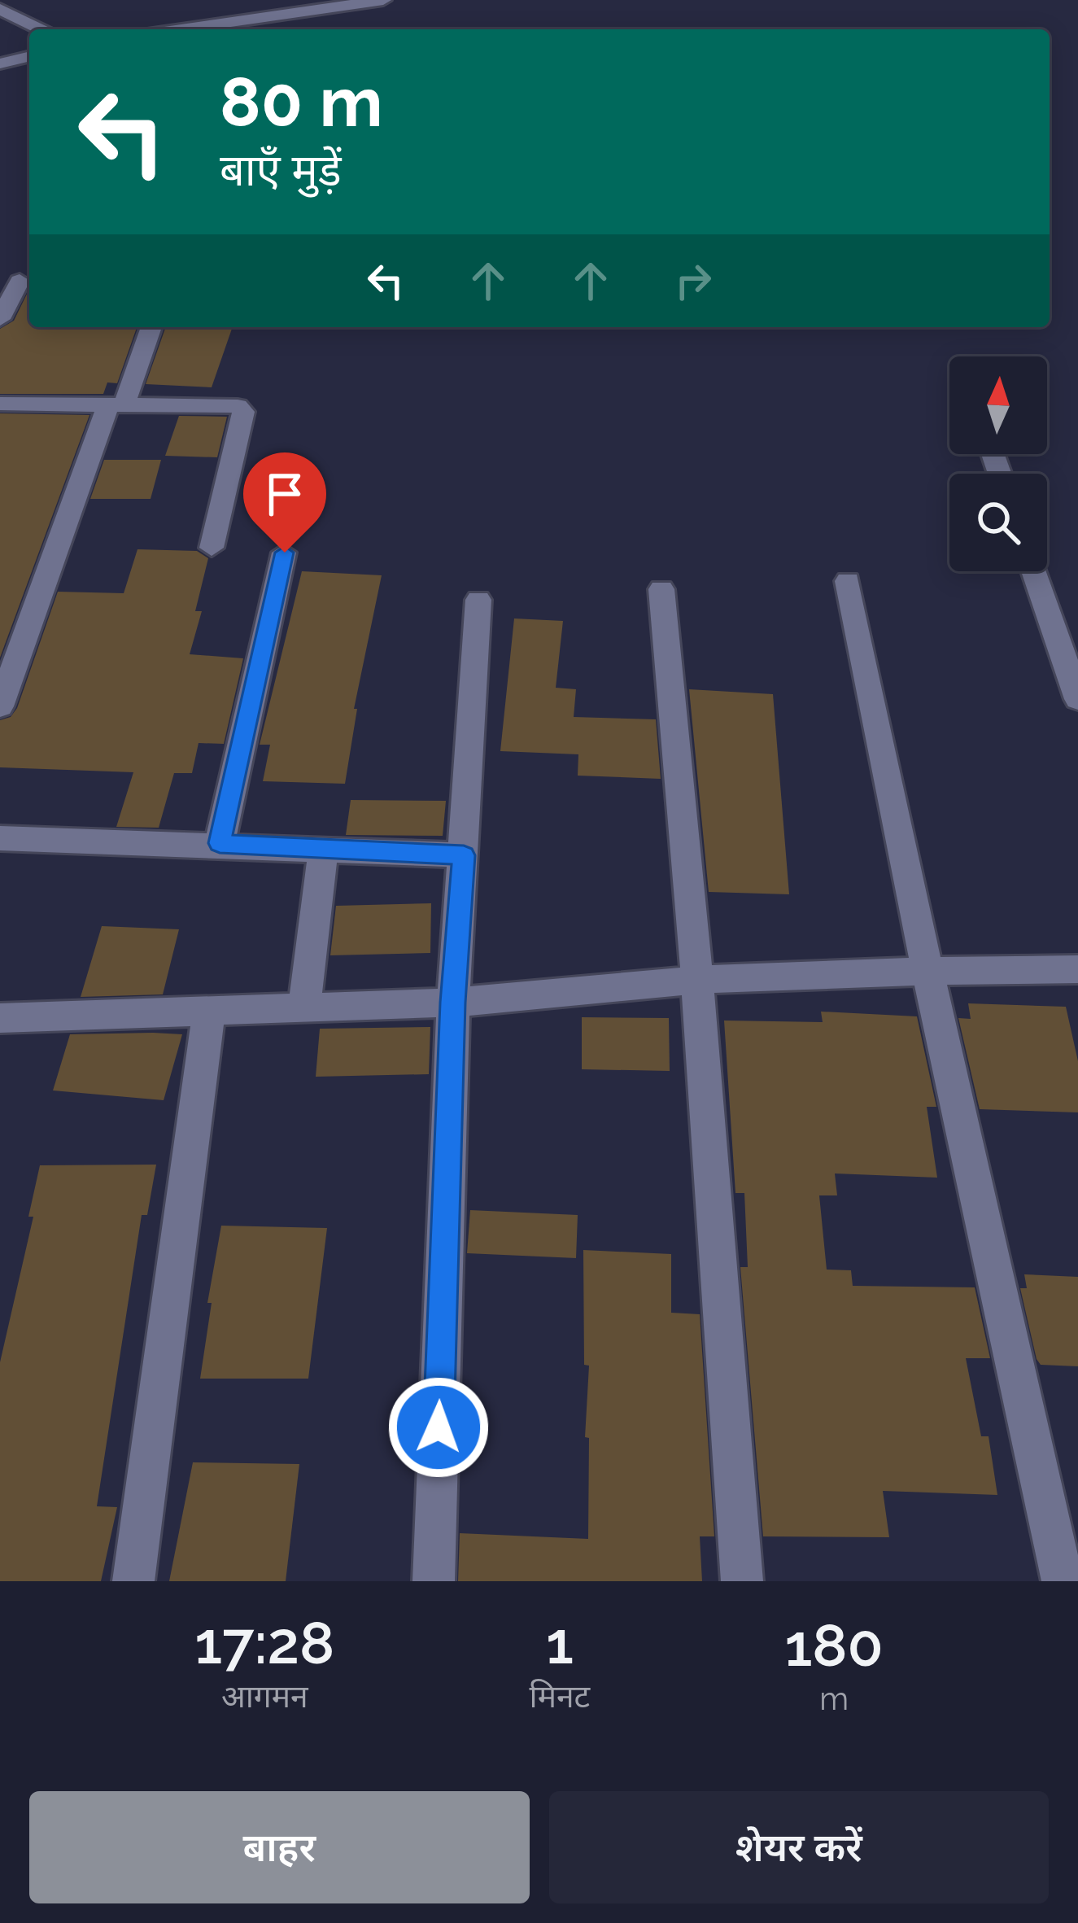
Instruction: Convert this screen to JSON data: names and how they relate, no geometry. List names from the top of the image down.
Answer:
{
  "north": "top",
  "page": {
    "turn": ["80 m", "बाएँ मुड़ें"],
    "eta": [
      "17:28",
      "आगमन",
      "1",
      "मिनट",
      "180",
      "m"
    ],
    "buttons": ["बाहर", "शेयर करें"]
  }
}
